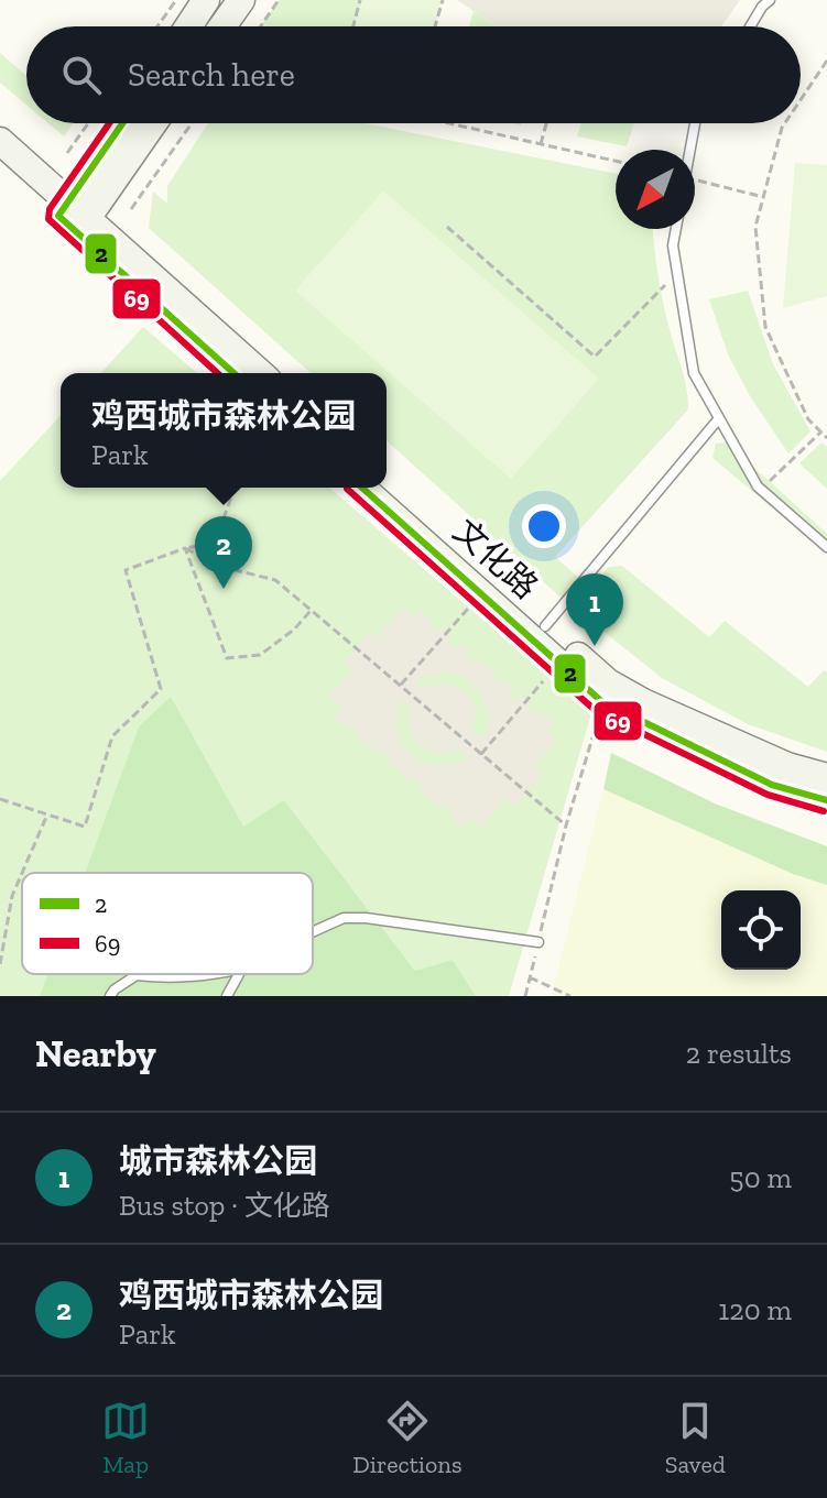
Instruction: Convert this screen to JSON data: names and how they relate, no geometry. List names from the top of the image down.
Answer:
{
  "streets": {
    "main road": ["文化路"]
  },
  "lines": ["transit line 2", "transit line 69"],
  "legend": ["2", "69"],
  "north": "bottom left",
  "page": {
    "search": "Search here",
    "popup": ["鸡西城市森林公园", "Park"],
    "pins": ["2", "1"],
    "heading": ["Nearby", "2 results"],
    "list": [
      {
        "mark": "1",
        "name": "城市森林公园",
        "note": "Bus stop · 文化路",
        "value": "50 m"
      },
      {
        "mark": "2",
        "name": "鸡西城市森林公园",
        "note": "Park",
        "value": "120 m"
      }
    ],
    "nav": ["Map", "Directions", "Saved"]
  }
}
